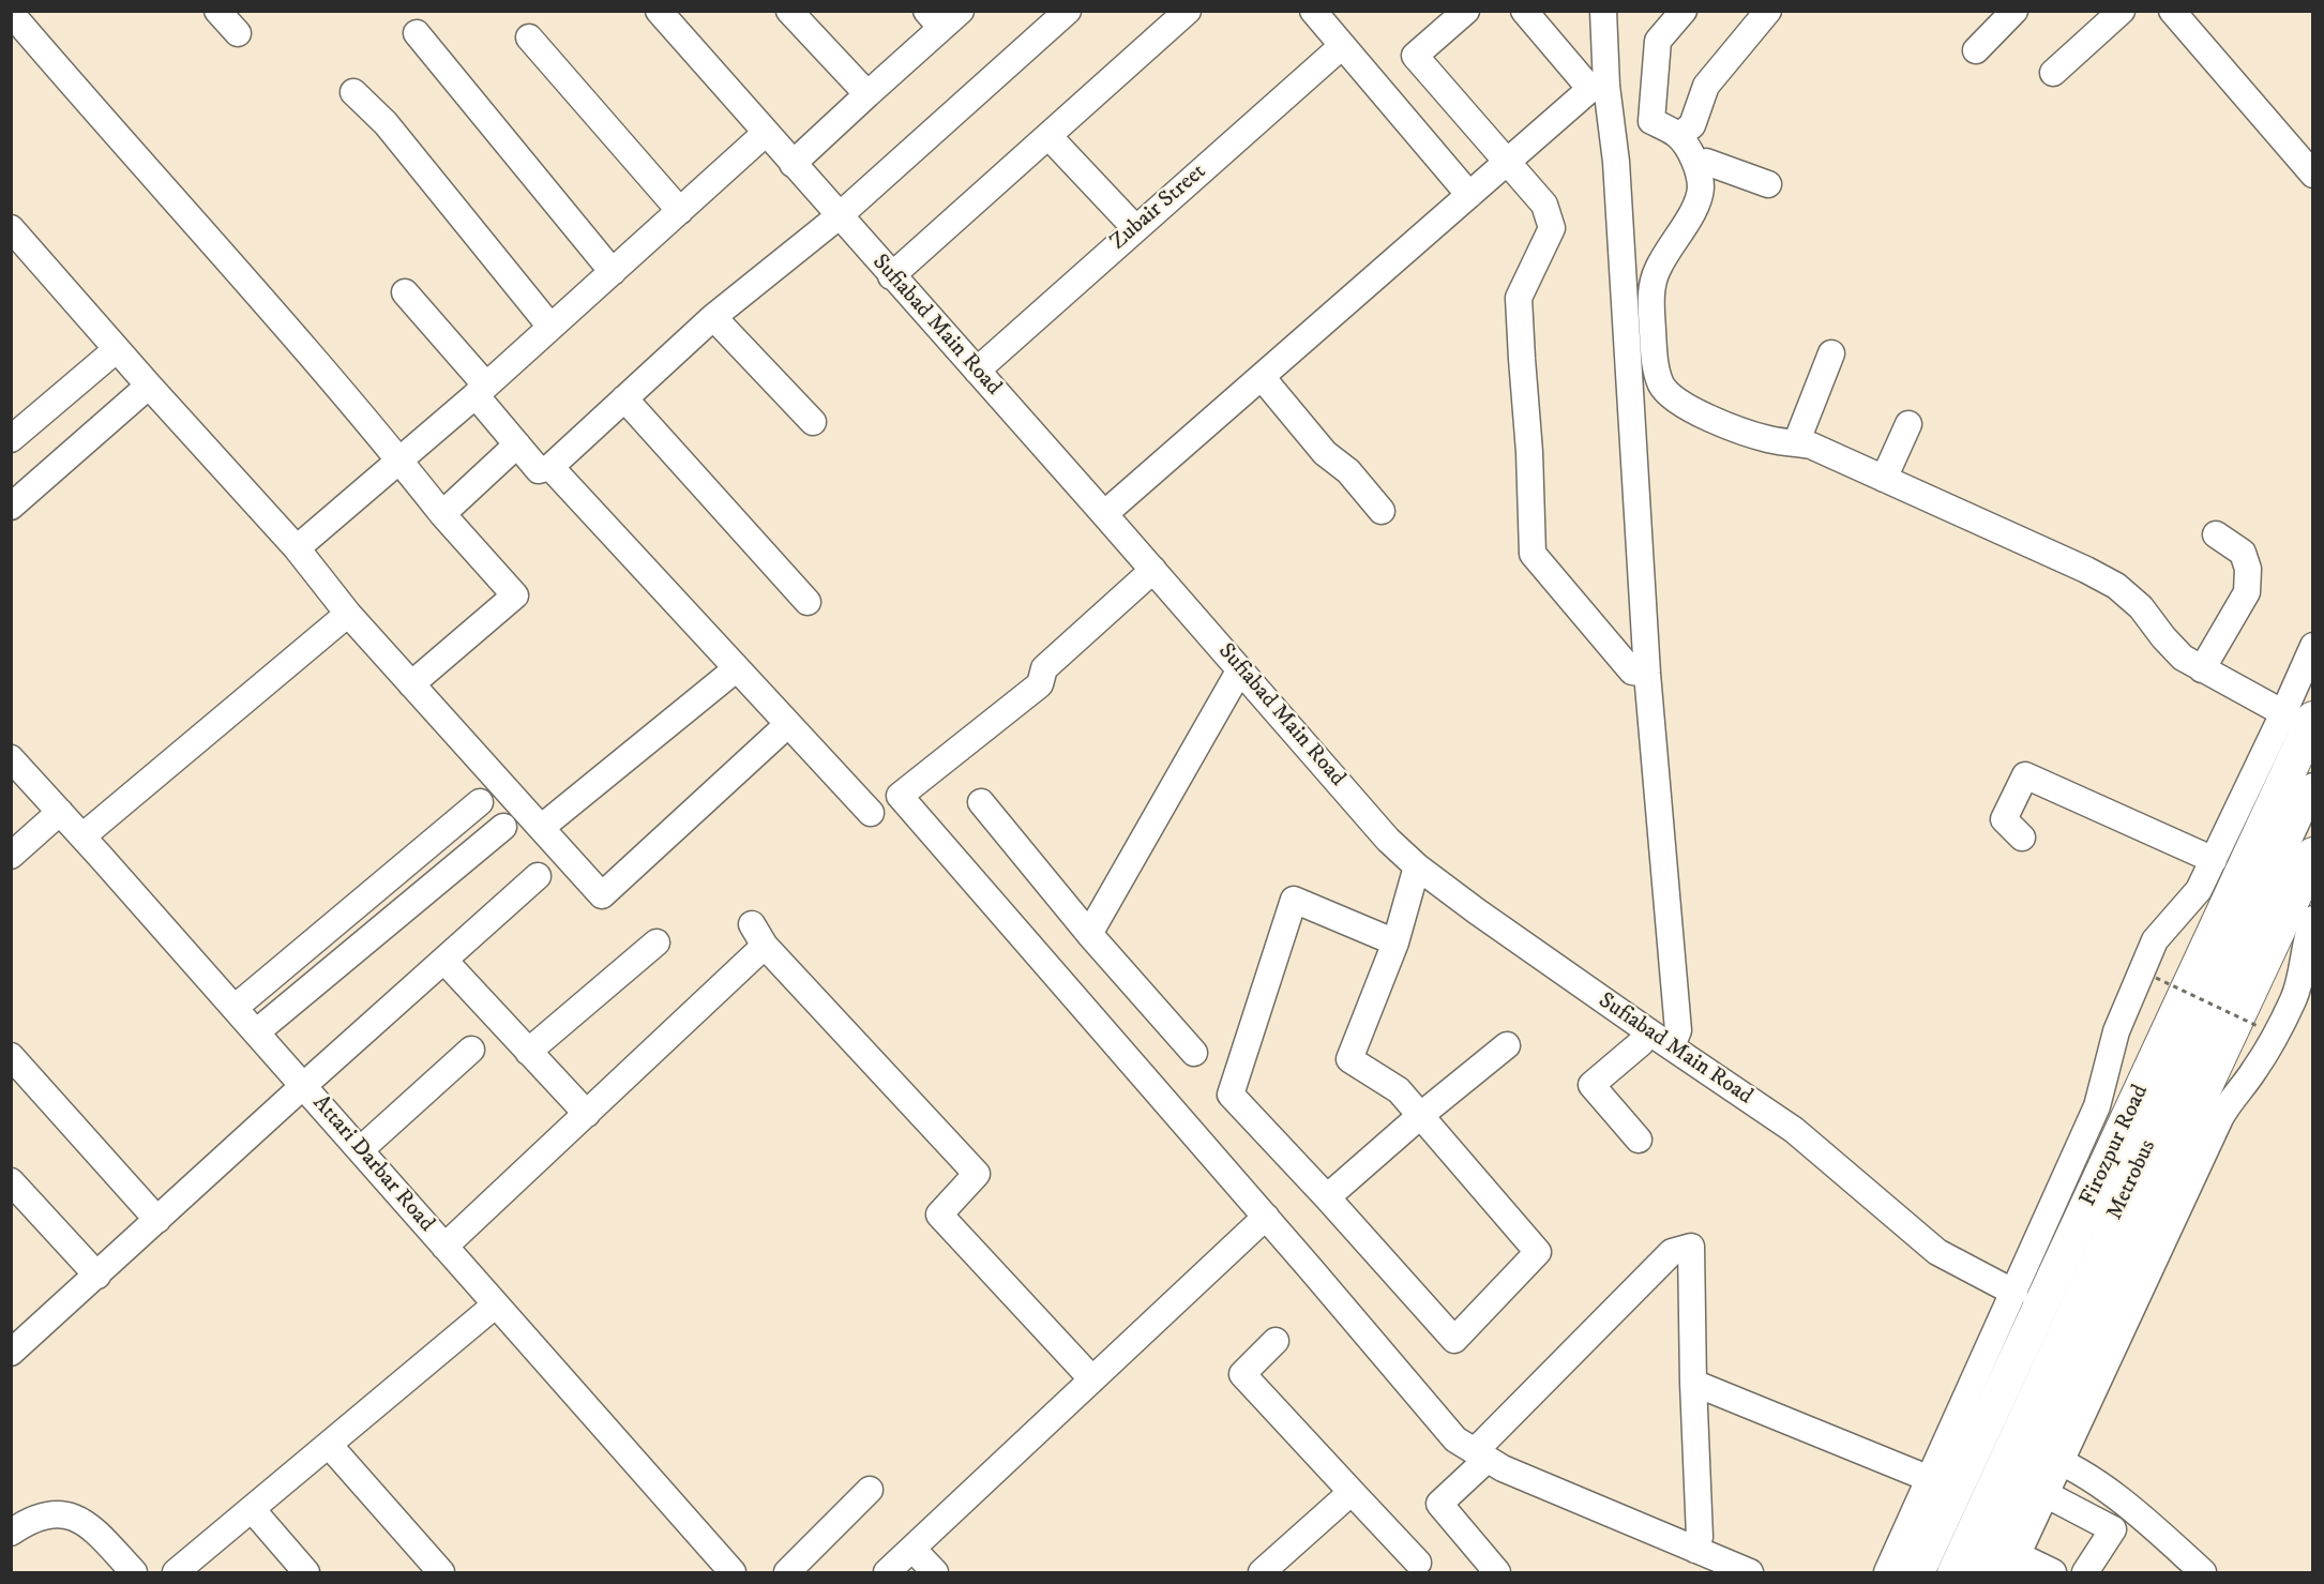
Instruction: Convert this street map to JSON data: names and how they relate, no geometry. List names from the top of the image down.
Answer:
{
  "streets": {
    "main road": ["Firozpur Road"],
    "street": [
      "Zubair Street",
      "Sufiabad Main Road",
      "Attari Darbar Road",
      "Metrobus"
    ]
  },
  "crossings": [
    ["Zubair Street", "Sufiabad Main Road"]
  ]
}
